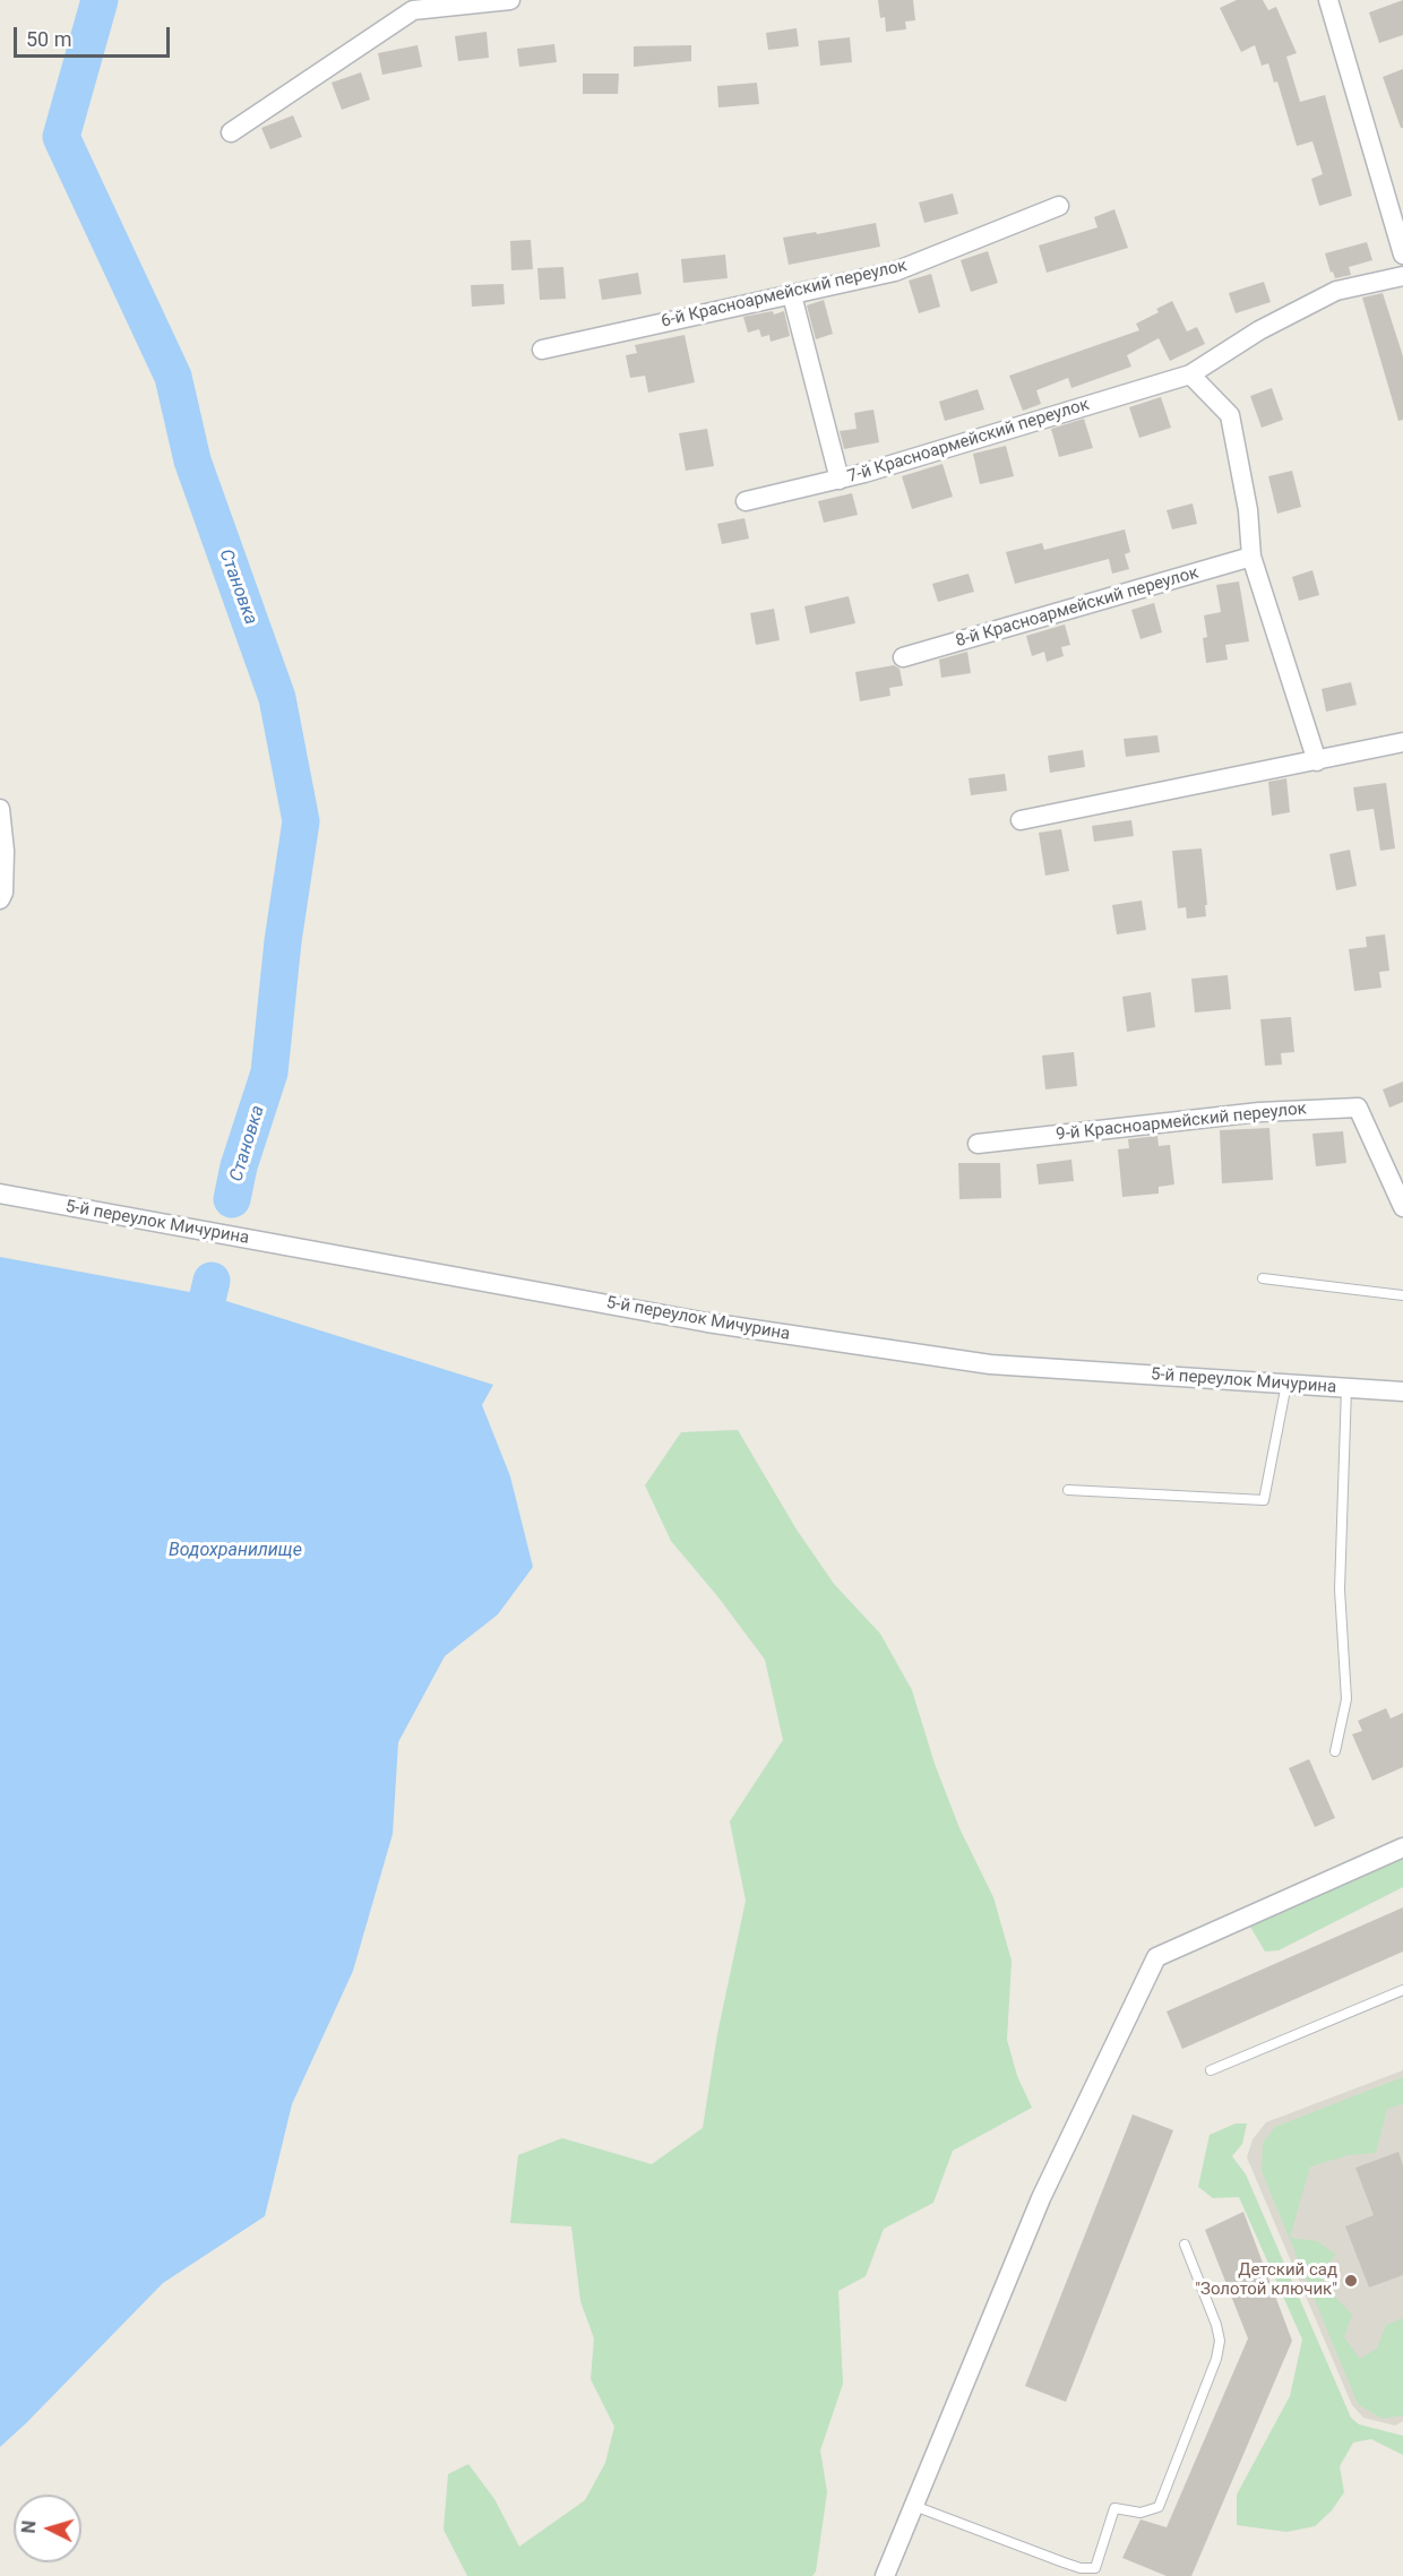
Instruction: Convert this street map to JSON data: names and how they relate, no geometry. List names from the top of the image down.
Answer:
{
  "streets": {
    "street": [
      "6-й Красноармейский переулок",
      "7-й Красноармейский переулок",
      "8-й Красноармейский переулок",
      "9-й Красноармейский переулок",
      "5-й переулок Мичурина"
    ]
  },
  "water": ["Становка", "Водохранилище"],
  "places": ["Детский сад \"Золотой ключик\""],
  "scale_bar": "50 m",
  "north": "left"
}
